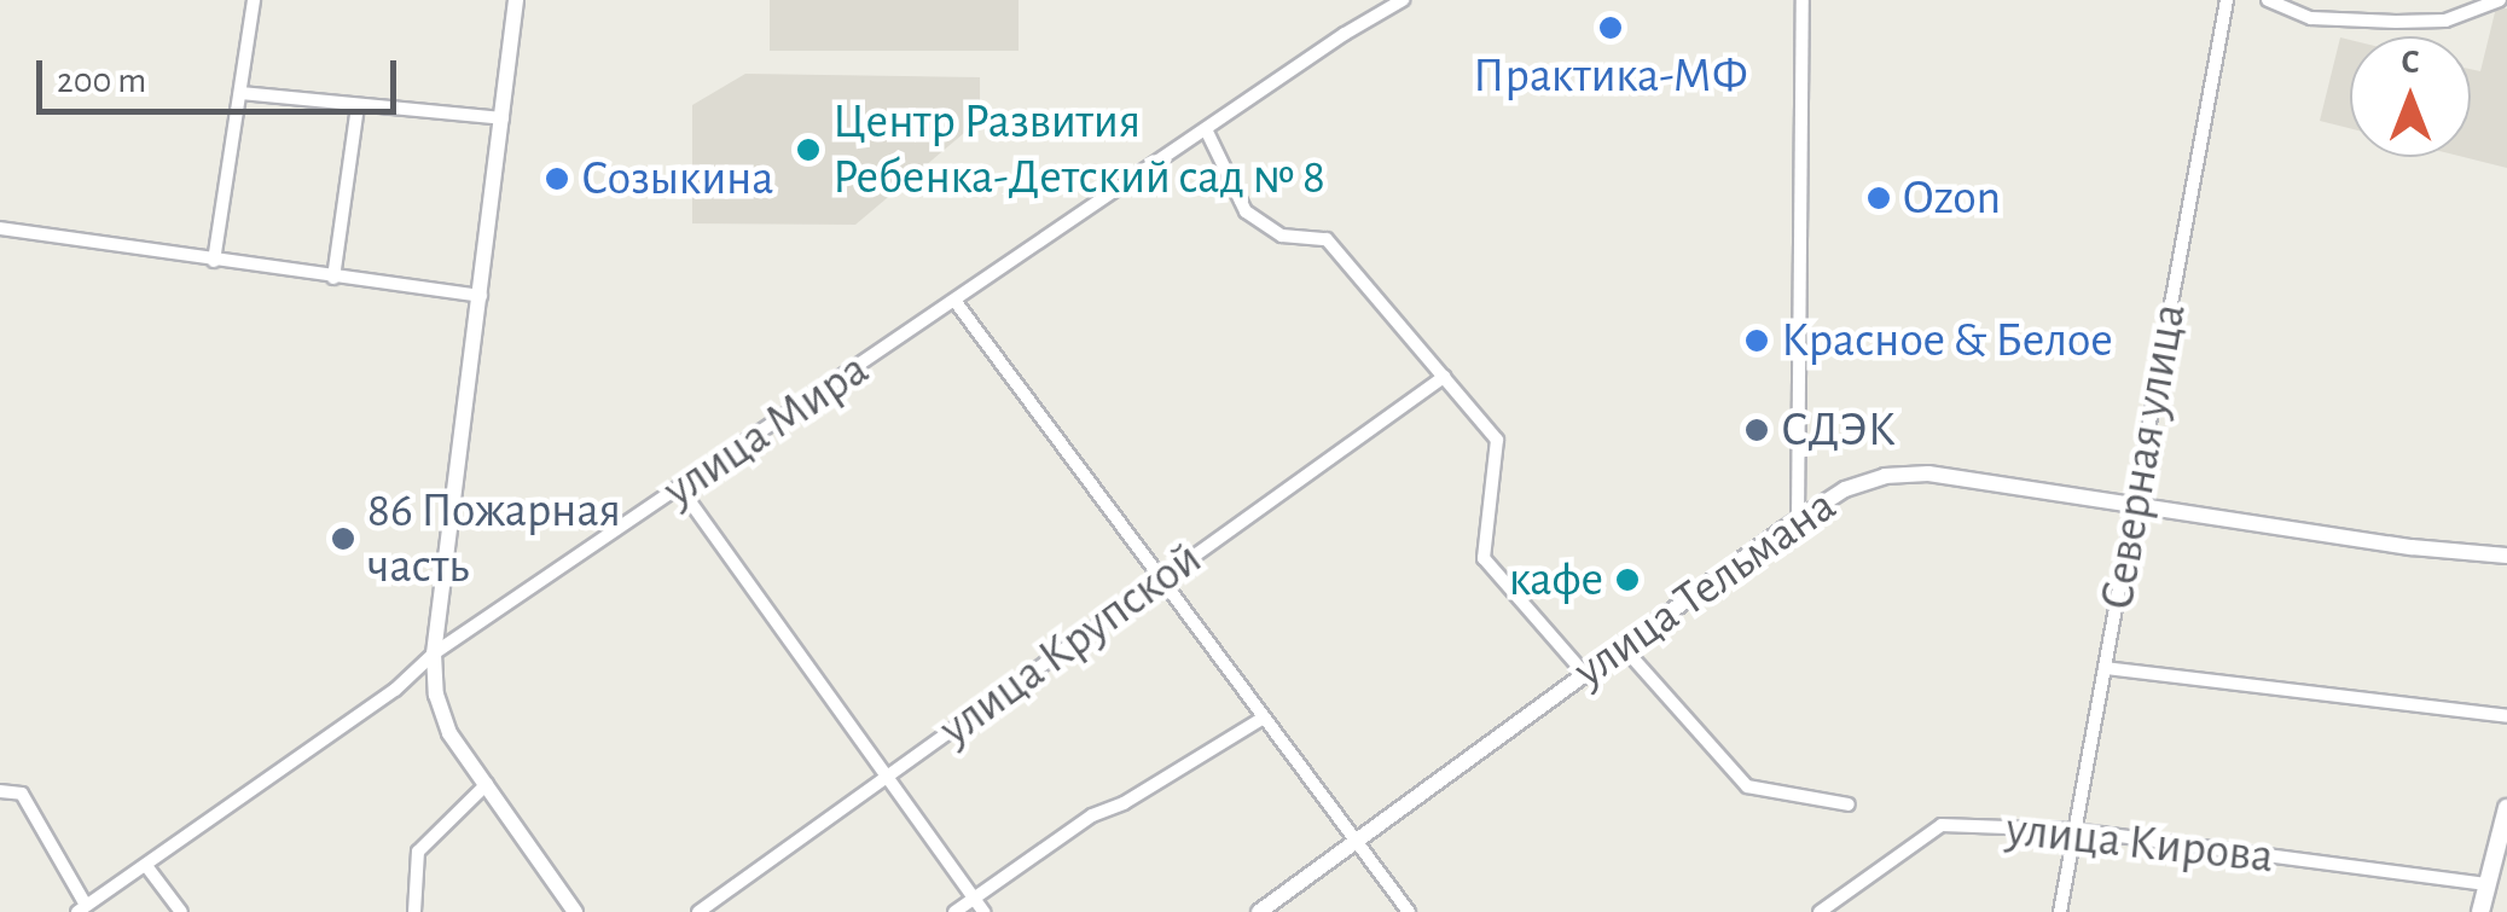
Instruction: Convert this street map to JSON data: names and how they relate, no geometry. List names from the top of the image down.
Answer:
{
  "streets": {
    "street": [
      "улица Мира",
      "Северная улица",
      "улица Тельмана",
      "улица Крупской",
      "улица Кирова"
    ]
  },
  "crossings": [
    ["Северная улица", "улица Тельмана"],
    ["Северная улица", "улица Кирова"]
  ],
  "places": [
    "Практика-МФ",
    "Центр Развития Ребенка-Детский сад № 8",
    "Созыкина",
    "Ozon",
    "Красное & Белое",
    "СДЭК",
    "86 Пожарная часть",
    "кафе"
  ],
  "scale_bar": "200 m",
  "north": "top"
}
